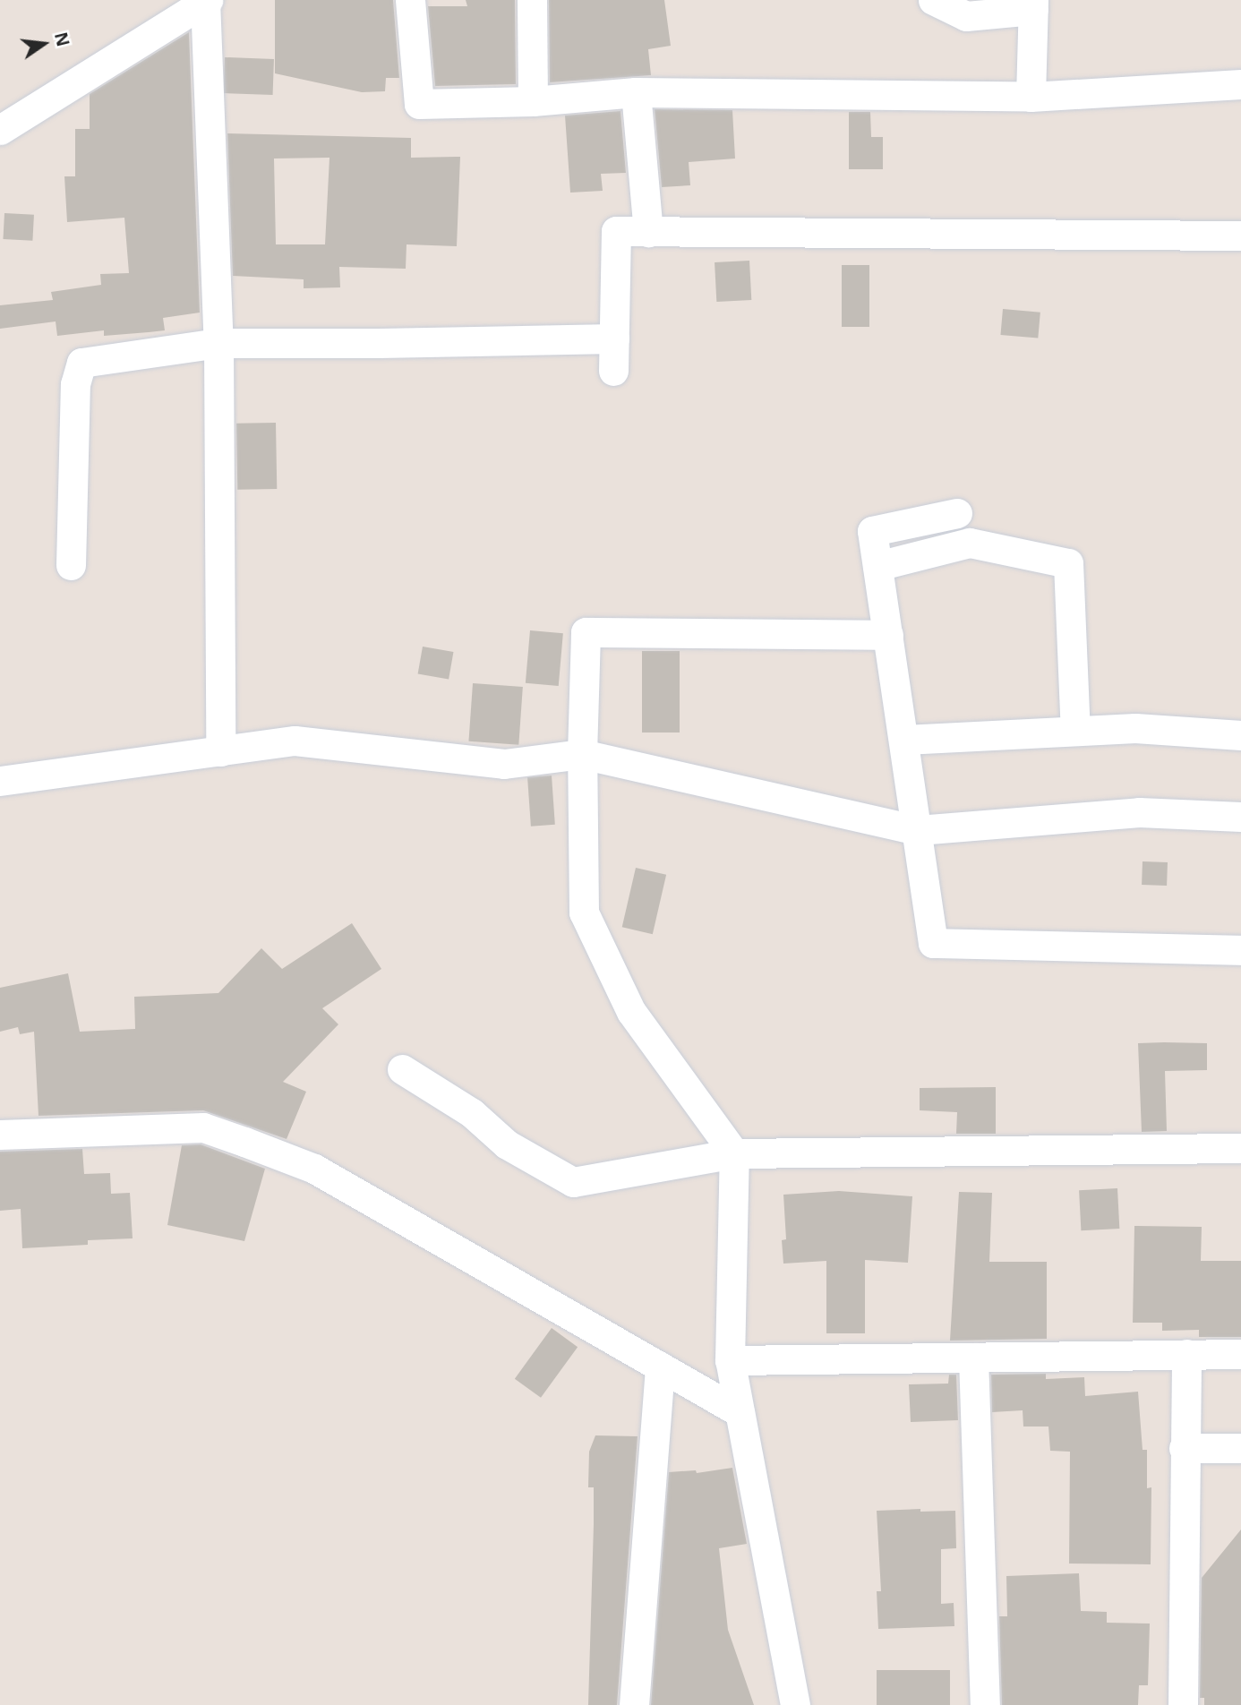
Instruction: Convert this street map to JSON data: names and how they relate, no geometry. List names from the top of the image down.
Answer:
{
  "north": "right"
}
